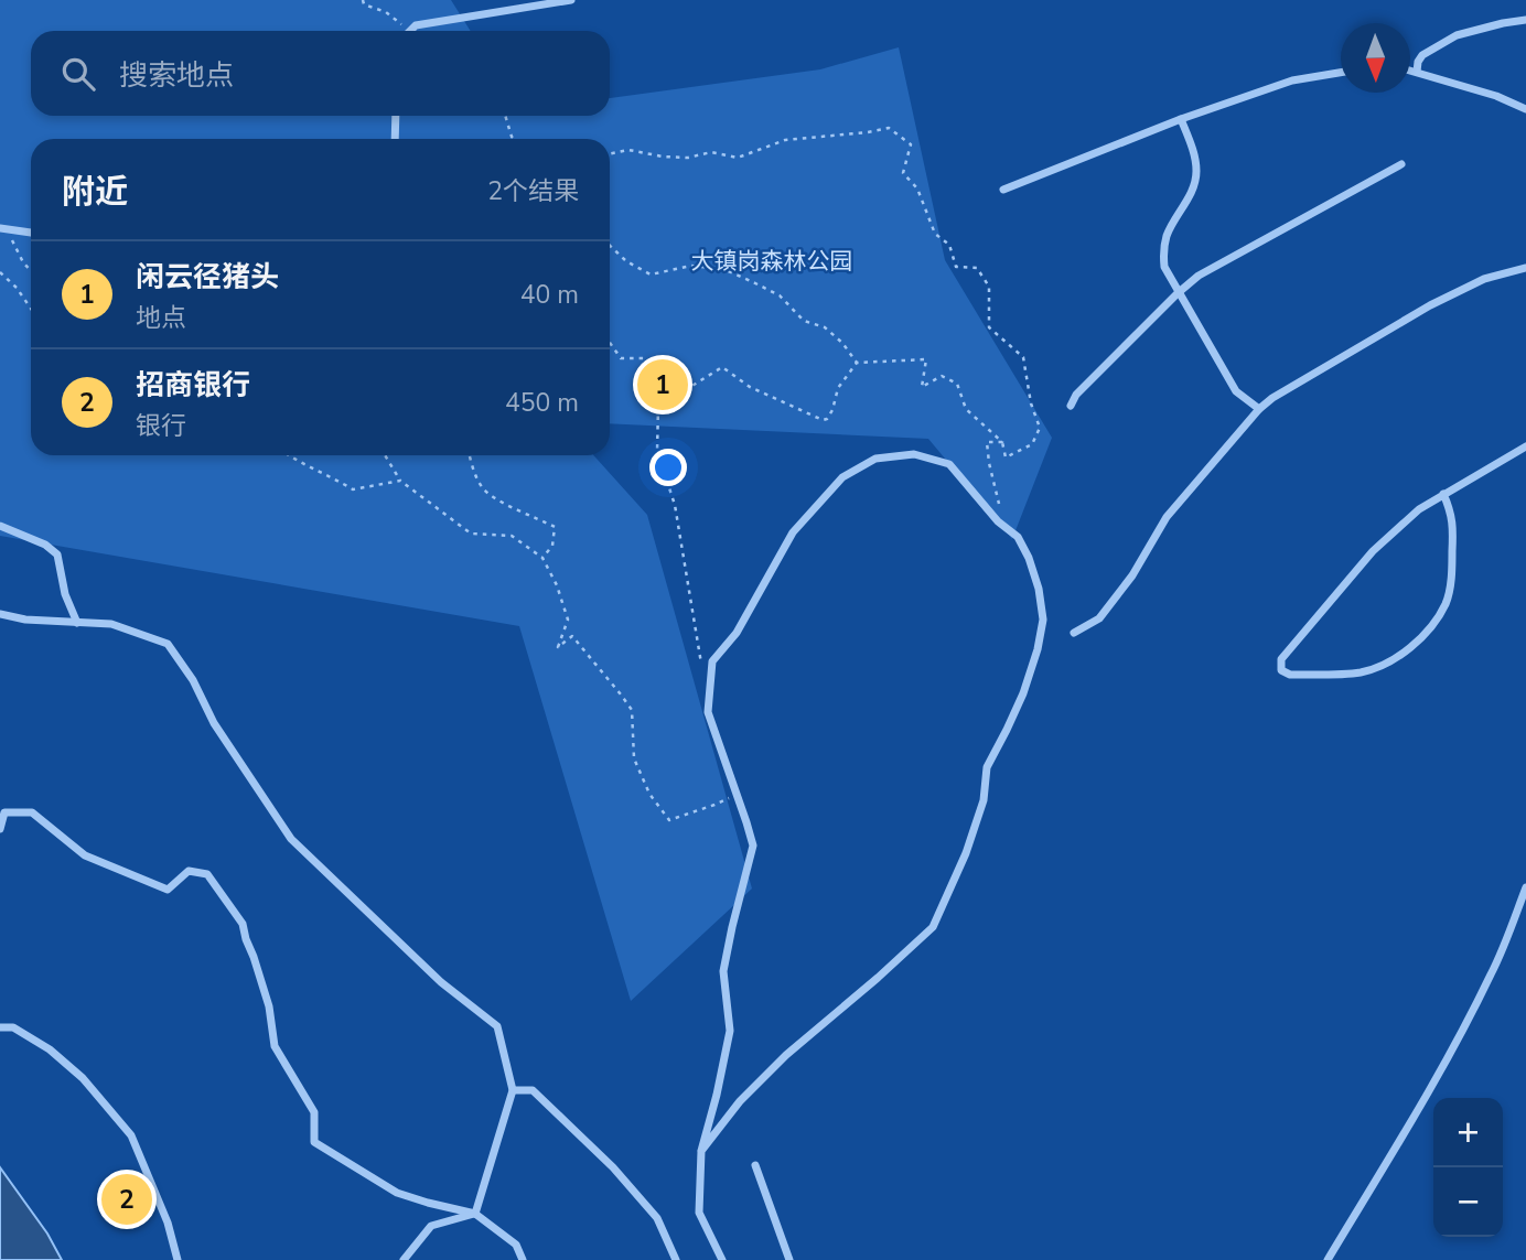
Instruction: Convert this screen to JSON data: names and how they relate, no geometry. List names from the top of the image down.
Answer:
{
  "parks": ["大镇岗森林公园"],
  "north": "bottom",
  "page": {
    "search": "搜索地点",
    "heading": ["附近", "2个结果"],
    "list": [
      {
        "mark": "1",
        "name": "闲云径猪头",
        "note": "地点",
        "value": "40 m"
      },
      {
        "mark": "2",
        "name": "招商银行",
        "note": "银行",
        "value": "450 m"
      }
    ],
    "pins": ["1", "2"],
    "map_buttons": ["+", "−"]
  }
}
